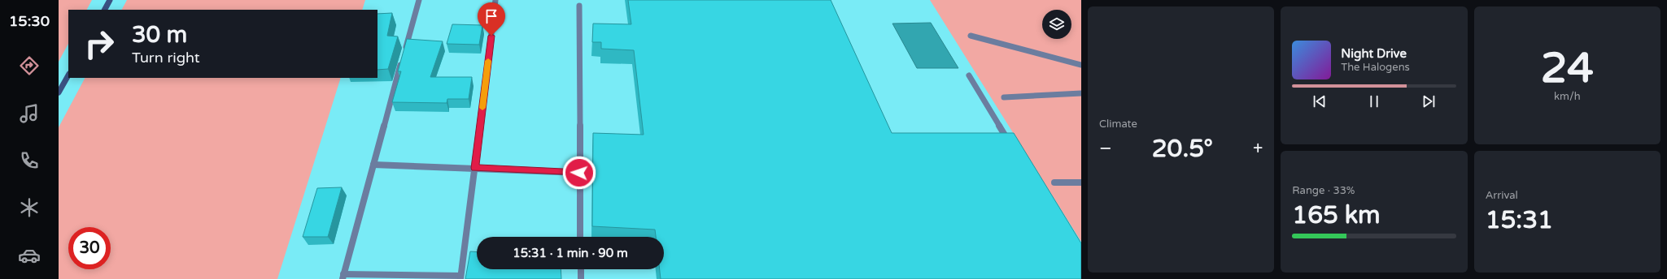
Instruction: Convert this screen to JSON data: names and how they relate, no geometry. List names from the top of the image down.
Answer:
{
  "page": {
    "tabs": "15:30",
    "tile": [
      "Climate",
      ["24", "km/h"],
      ["Range · 33%", "165 km"],
      ["Arrival", "15:31"]
    ],
    "turn": ["30 m", "Turn right"],
    "song": ["Night Drive", "The Halogens"],
    "heat": ["−", "20.5°", "+"],
    "limit": "30",
    "trip": "15:31 · 1 min · 90 m"
  }
}
